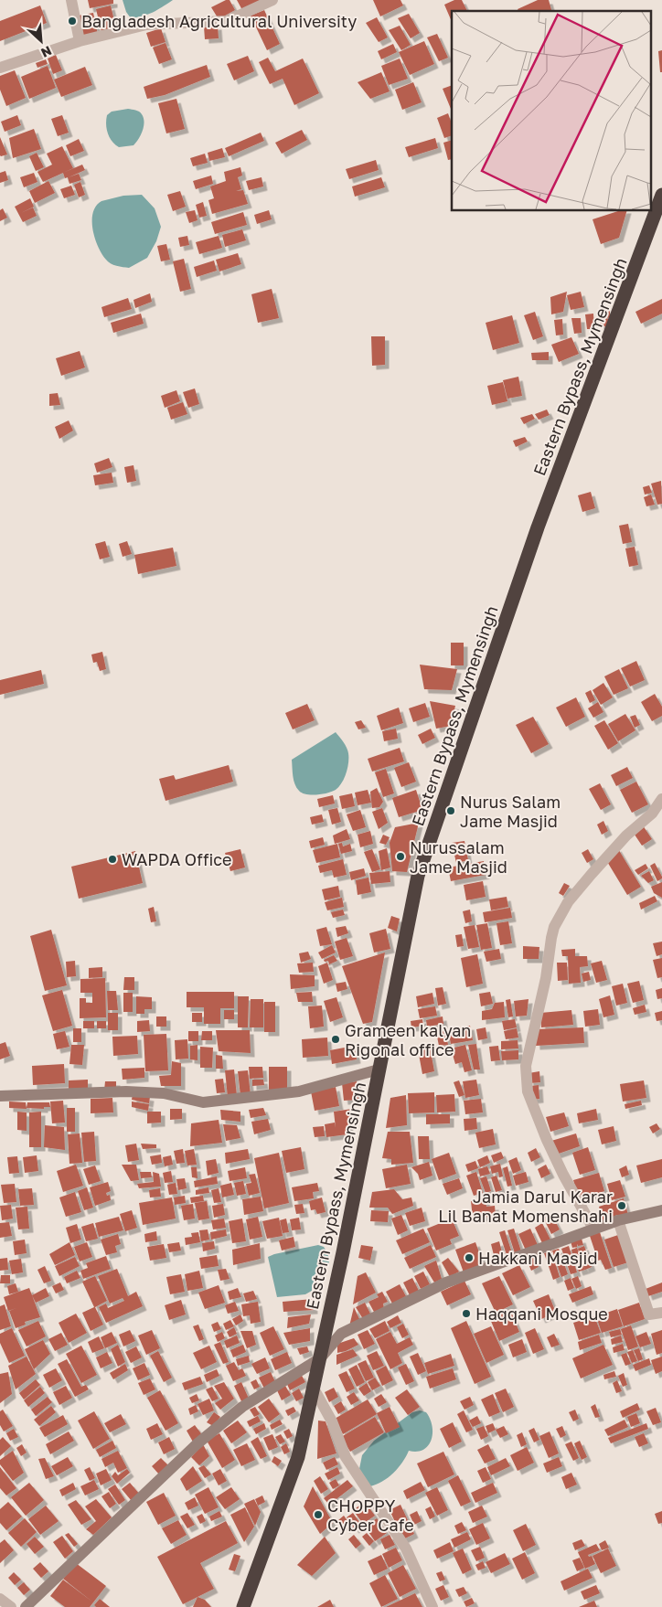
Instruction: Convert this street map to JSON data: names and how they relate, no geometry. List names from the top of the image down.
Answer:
{
  "streets": {
    "highway": ["Eastern Bypass, Mymensingh"]
  },
  "places": [
    "Bangladesh Agricultural University",
    "Nurus Salam Jame Masjid",
    "Nurussalam Jame Masjid",
    "WAPDA Office",
    "Grameen kalyan Rigonal office",
    "Jamia Darul Karar Lil Banat Momenshahi",
    "Hakkani Masjid",
    "Haqqani Mosque",
    "CHOPPY Cyber Cafe"
  ],
  "north": "bottom right"
}
